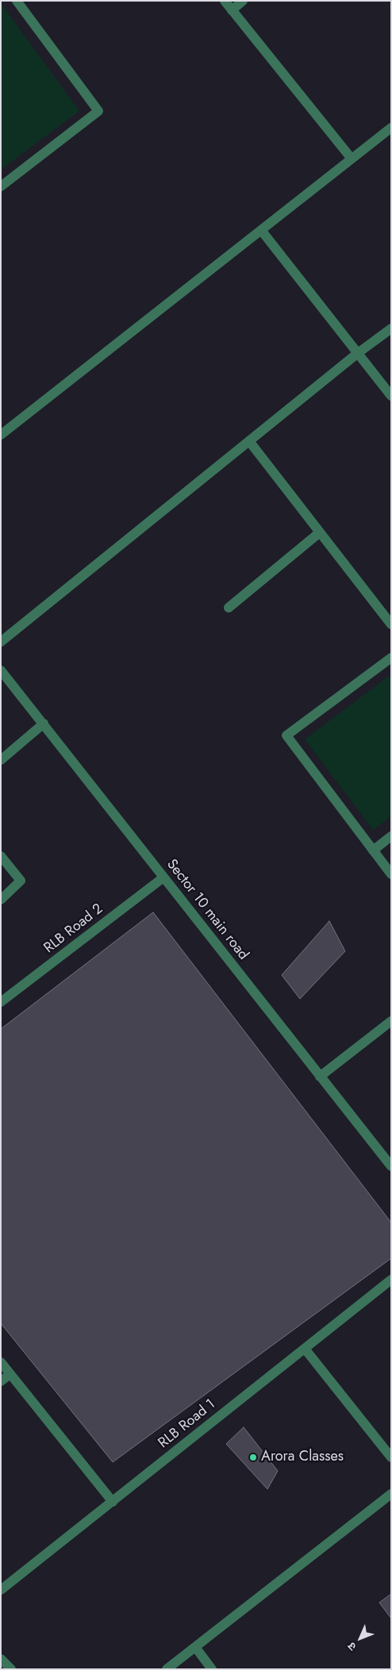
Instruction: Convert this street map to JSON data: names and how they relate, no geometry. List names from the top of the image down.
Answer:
{
  "streets": {
    "street": ["Sector 10 main road", "RLB Road 2", "RLB Road 1"]
  },
  "crossings": [
    ["Sector 10 main road", "RLB Road 2"]
  ],
  "places": ["Arora Classes"],
  "north": "bottom left"
}
